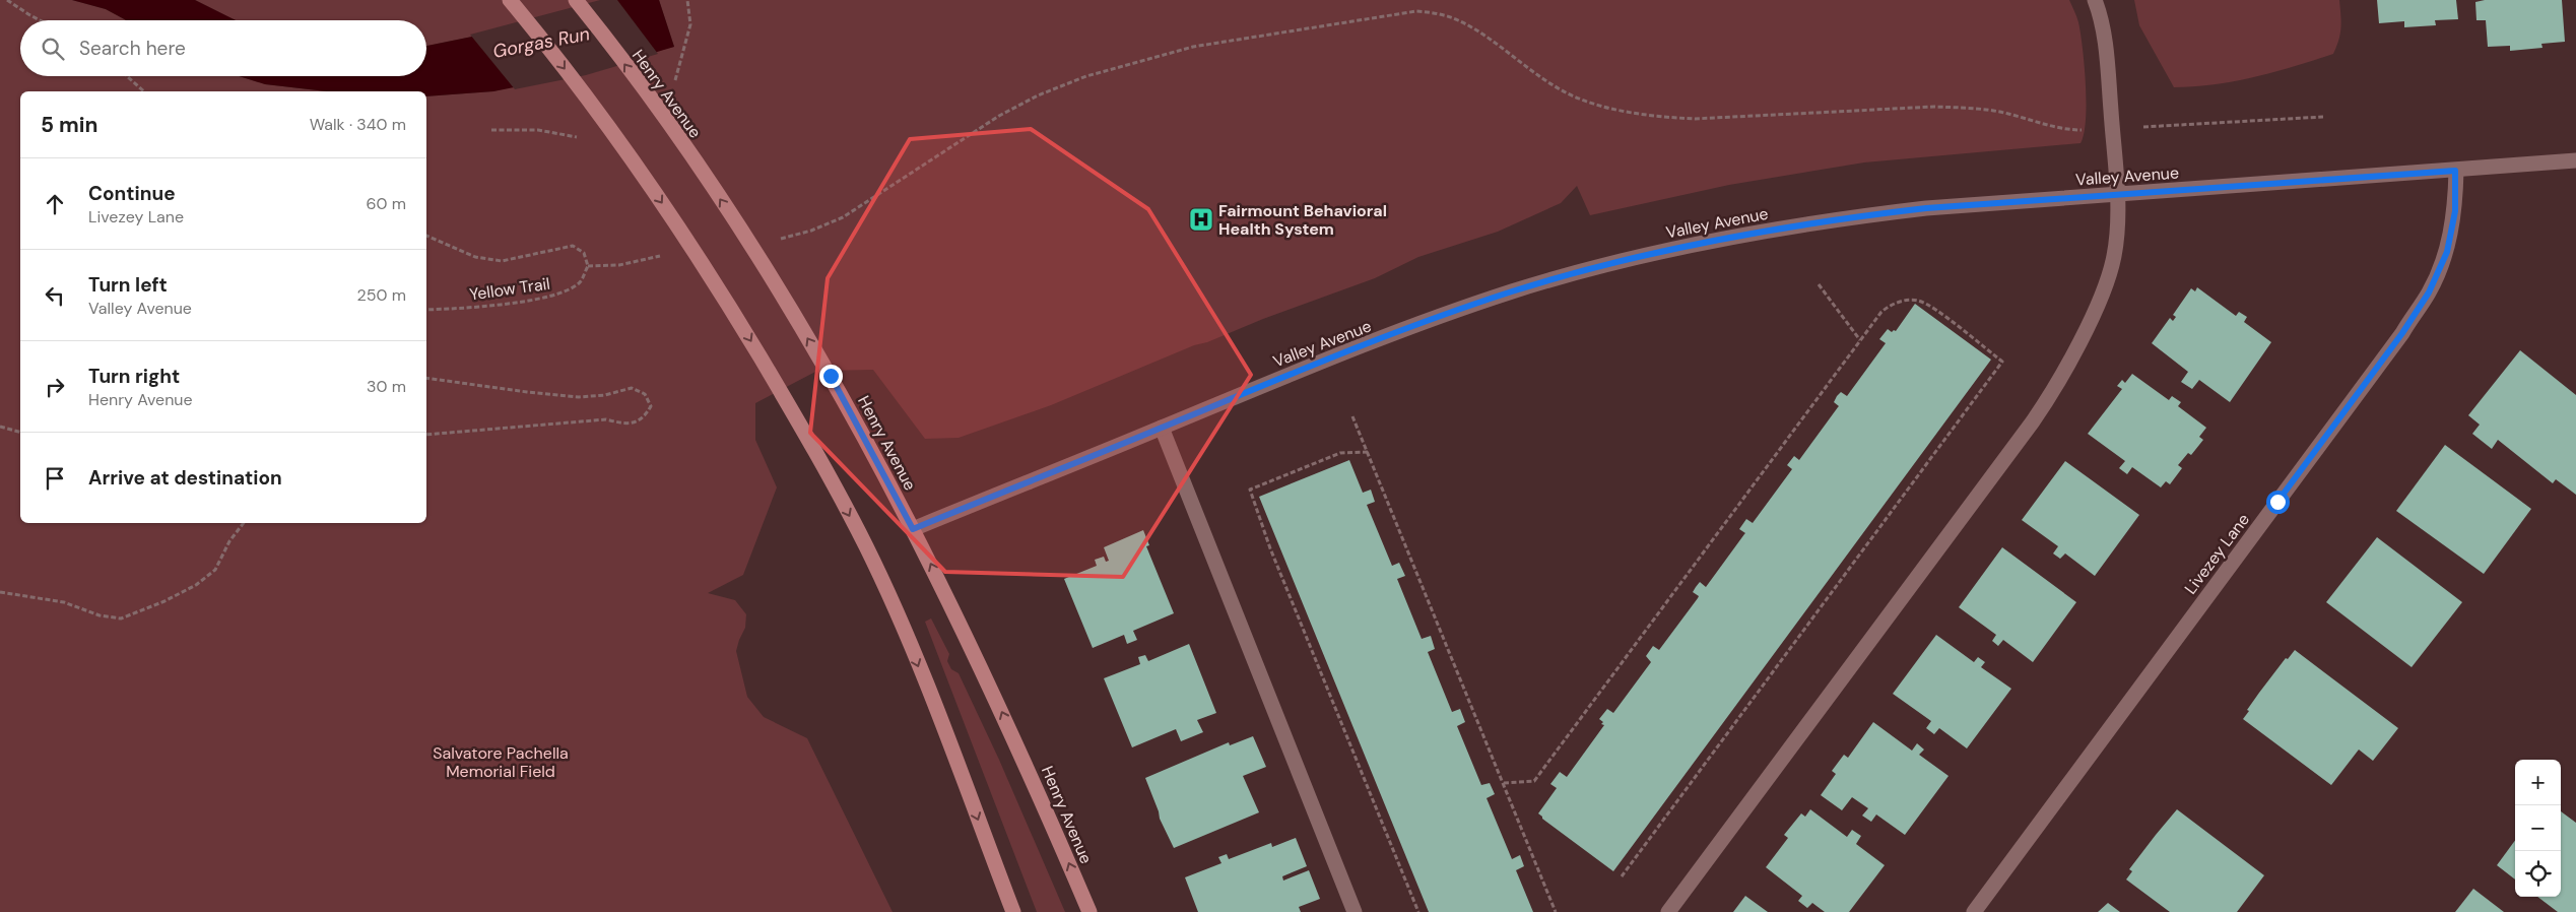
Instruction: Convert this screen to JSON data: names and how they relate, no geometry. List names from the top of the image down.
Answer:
{
  "streets": {
    "main road": ["Henry Avenue"],
    "street": ["Valley Avenue", "Livezey Lane"],
    "path": ["Yellow Trail"]
  },
  "crossings": [
    ["Henry Avenue", "Valley Avenue"],
    ["Valley Avenue", "Livezey Lane"]
  ],
  "water": ["Gorgas Run"],
  "parks": ["Salvatore Pachella Memorial Field"],
  "places": {
    "hospital": ["Fairmount Behavioral Health System"]
  },
  "page": {
    "search": "Search here",
    "heading": ["5 min", "Walk · 340 m"],
    "list": [
      ["Continue", "Livezey Lane", "60 m"],
      ["Turn left", "Valley Avenue", "250 m"],
      ["Turn right", "Henry Avenue", "30 m"],
      "Arrive at destination"
    ],
    "map_buttons": ["+", "−"]
  }
}
